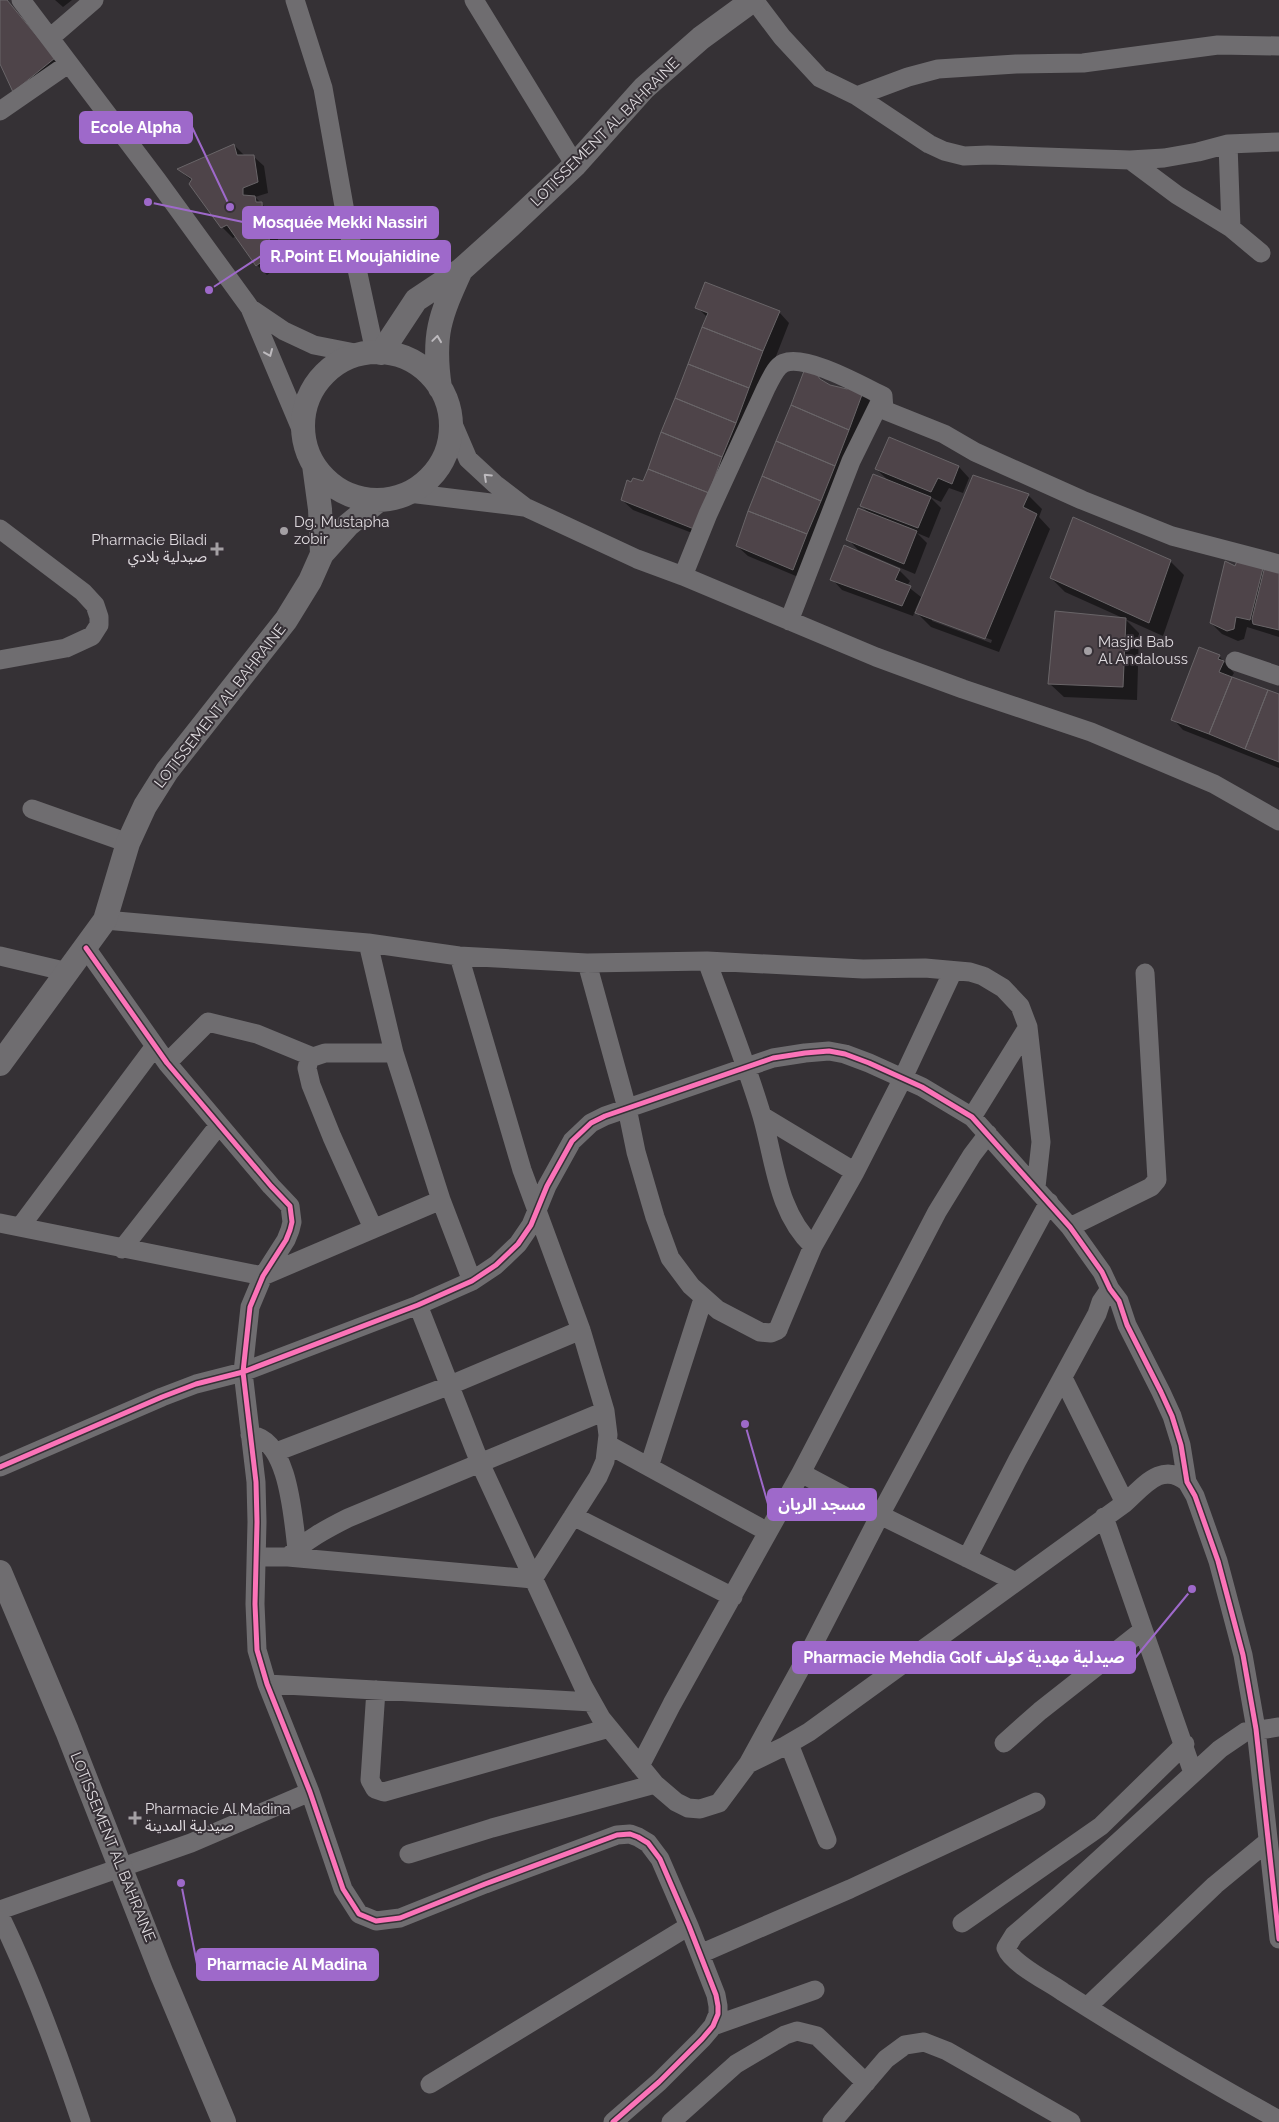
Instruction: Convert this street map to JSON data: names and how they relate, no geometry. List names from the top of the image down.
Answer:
{
  "streets": {
    "street": ["LOTISSEMENT AL BAHRAINE"]
  },
  "places": {
    "other": [
      "Mosquée Mekki Nassiri",
      "Ecole Alpha",
      "R.Point El Moujahidine",
      "Dg. Mustapha zobir",
      "Masjid Bab Al Andalouss",
      "مسجد الريان",
      "Pharmacie Mehdia Golf صيدلية مهدية كولف",
      "Pharmacie Al Madina"
    ],
    "health": ["Pharmacie Biladi صيدلية بلادي", "Pharmacie Al Madina صيدلية المدينة"]
  }
}
